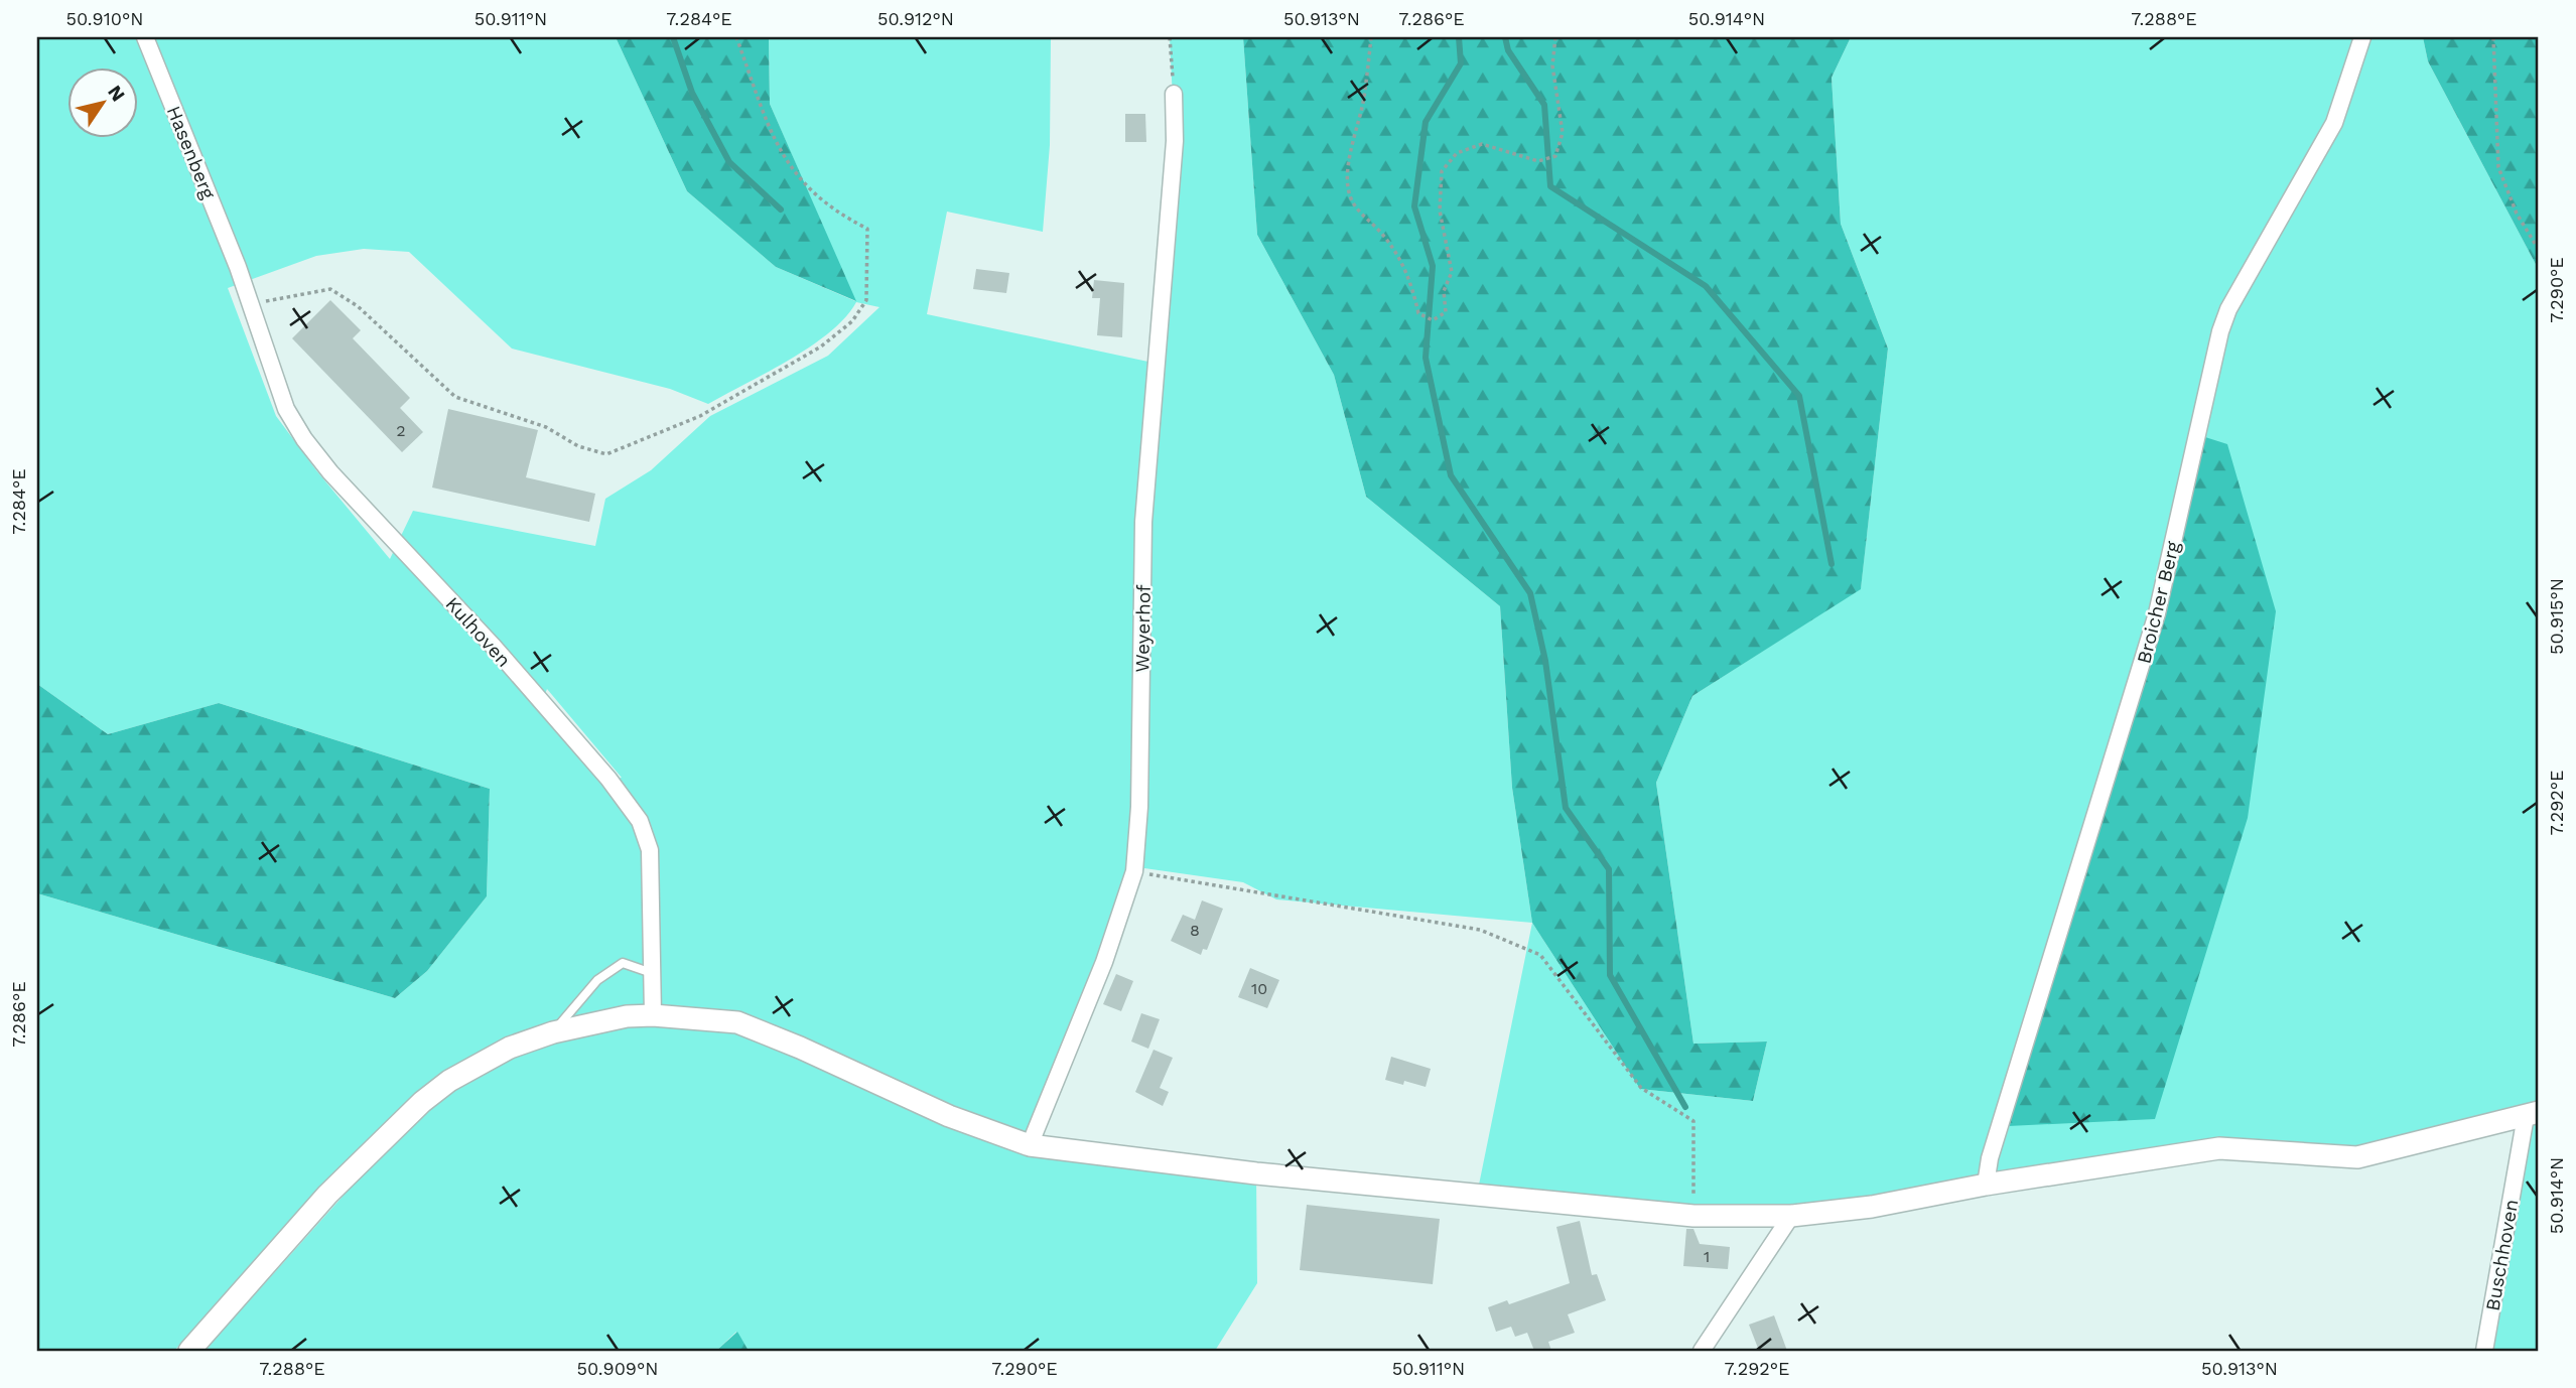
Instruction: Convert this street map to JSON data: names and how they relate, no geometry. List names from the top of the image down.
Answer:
{
  "streets": {
    "street": [
      "Hasenberg",
      "Broicher Berg",
      "Weyerhof",
      "Kulhoven",
      "Buschhoven"
    ]
  },
  "crossings": [
    ["Hasenberg", "Kulhoven"]
  ],
  "house_numbers": [
    "2",
    "8",
    "10",
    "1"
  ],
  "north": "top right",
  "coordinates": [
    "50.910°N",
    "50.911°N",
    "7.284°E",
    "50.912°N",
    "50.913°N",
    "7.286°E",
    "50.914°N",
    "7.288°E",
    "7.290°E",
    "50.915°N",
    "7.292°E",
    "50.909°N"
  ]
}
